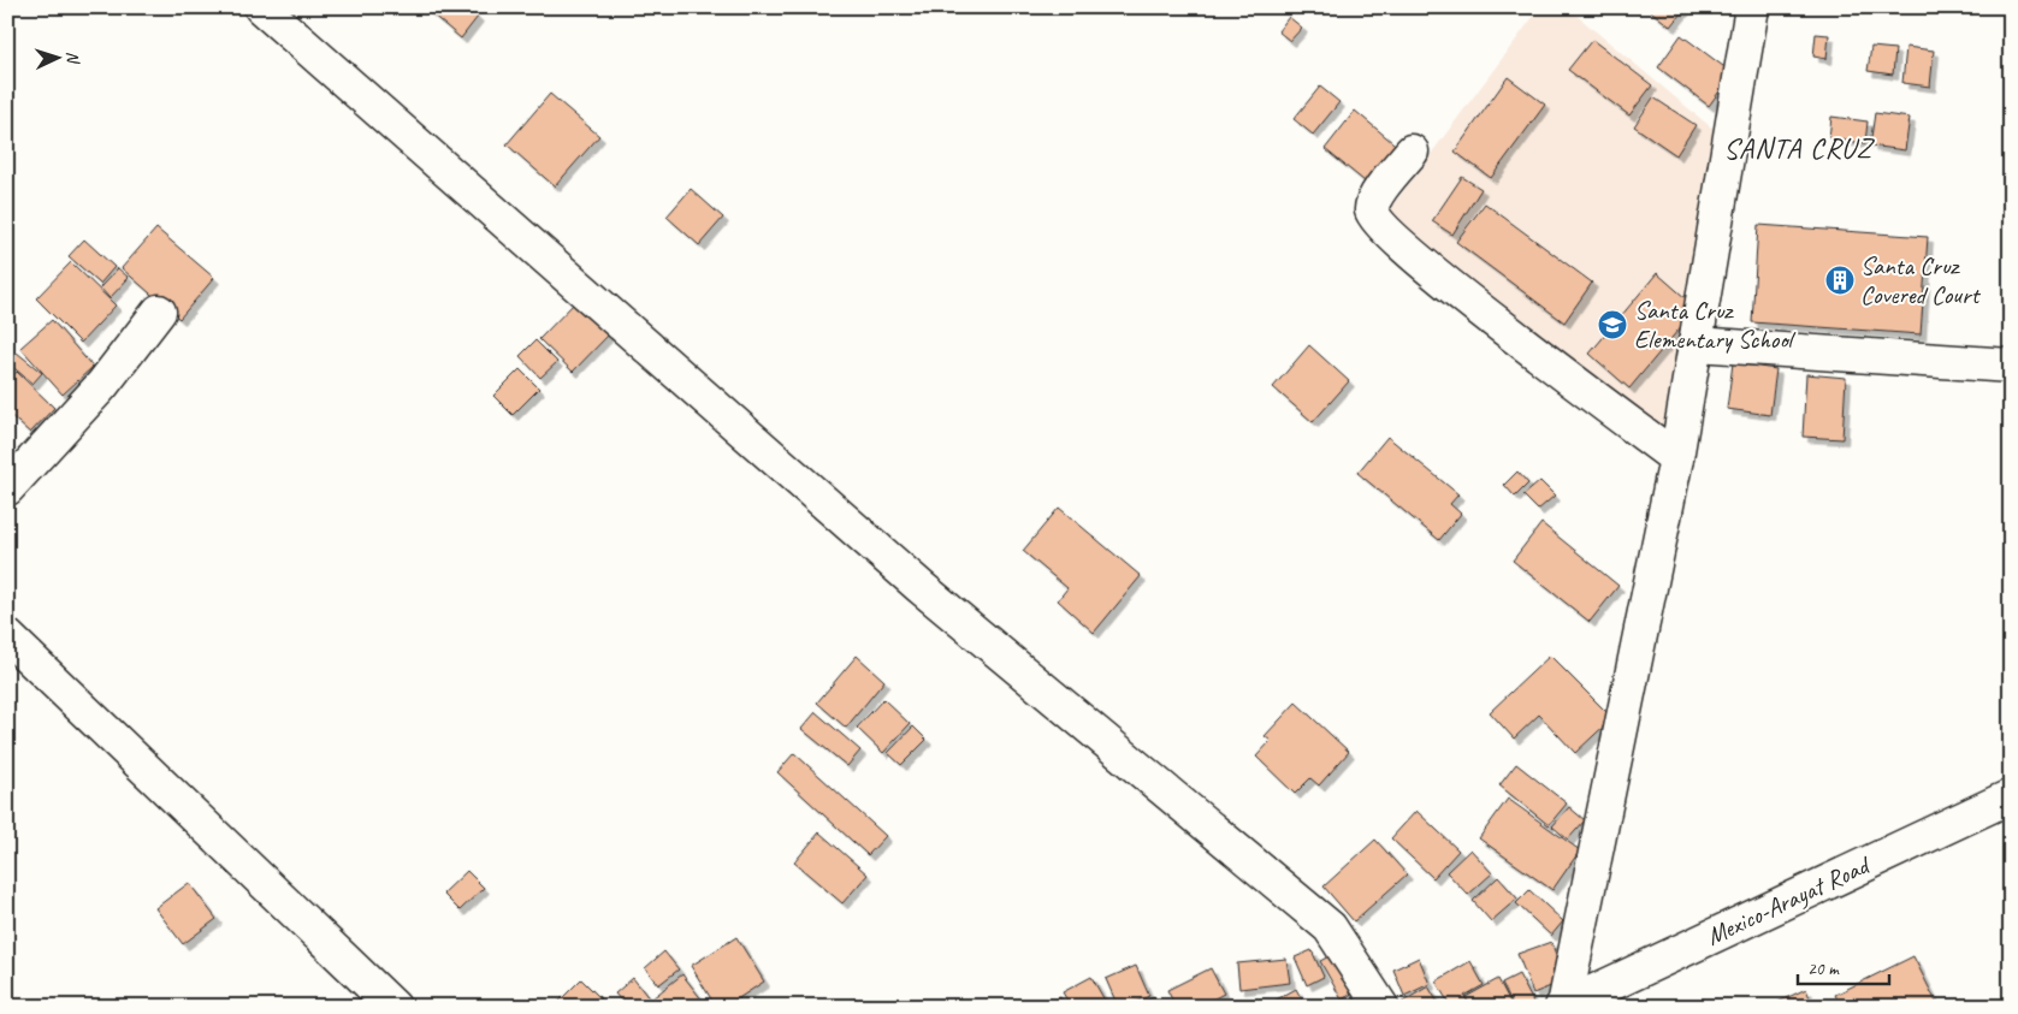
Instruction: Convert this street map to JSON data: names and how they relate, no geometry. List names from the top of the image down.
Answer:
{
  "streets": {
    "street": ["Mexico-Arayat Road"]
  },
  "districts": ["SANTA CRUZ"],
  "places": {
    "building": ["Santa Cruz Covered Court"],
    "school or university": ["Santa Cruz Elementary School"]
  },
  "scale_bar": "20 m",
  "north": "right"
}
